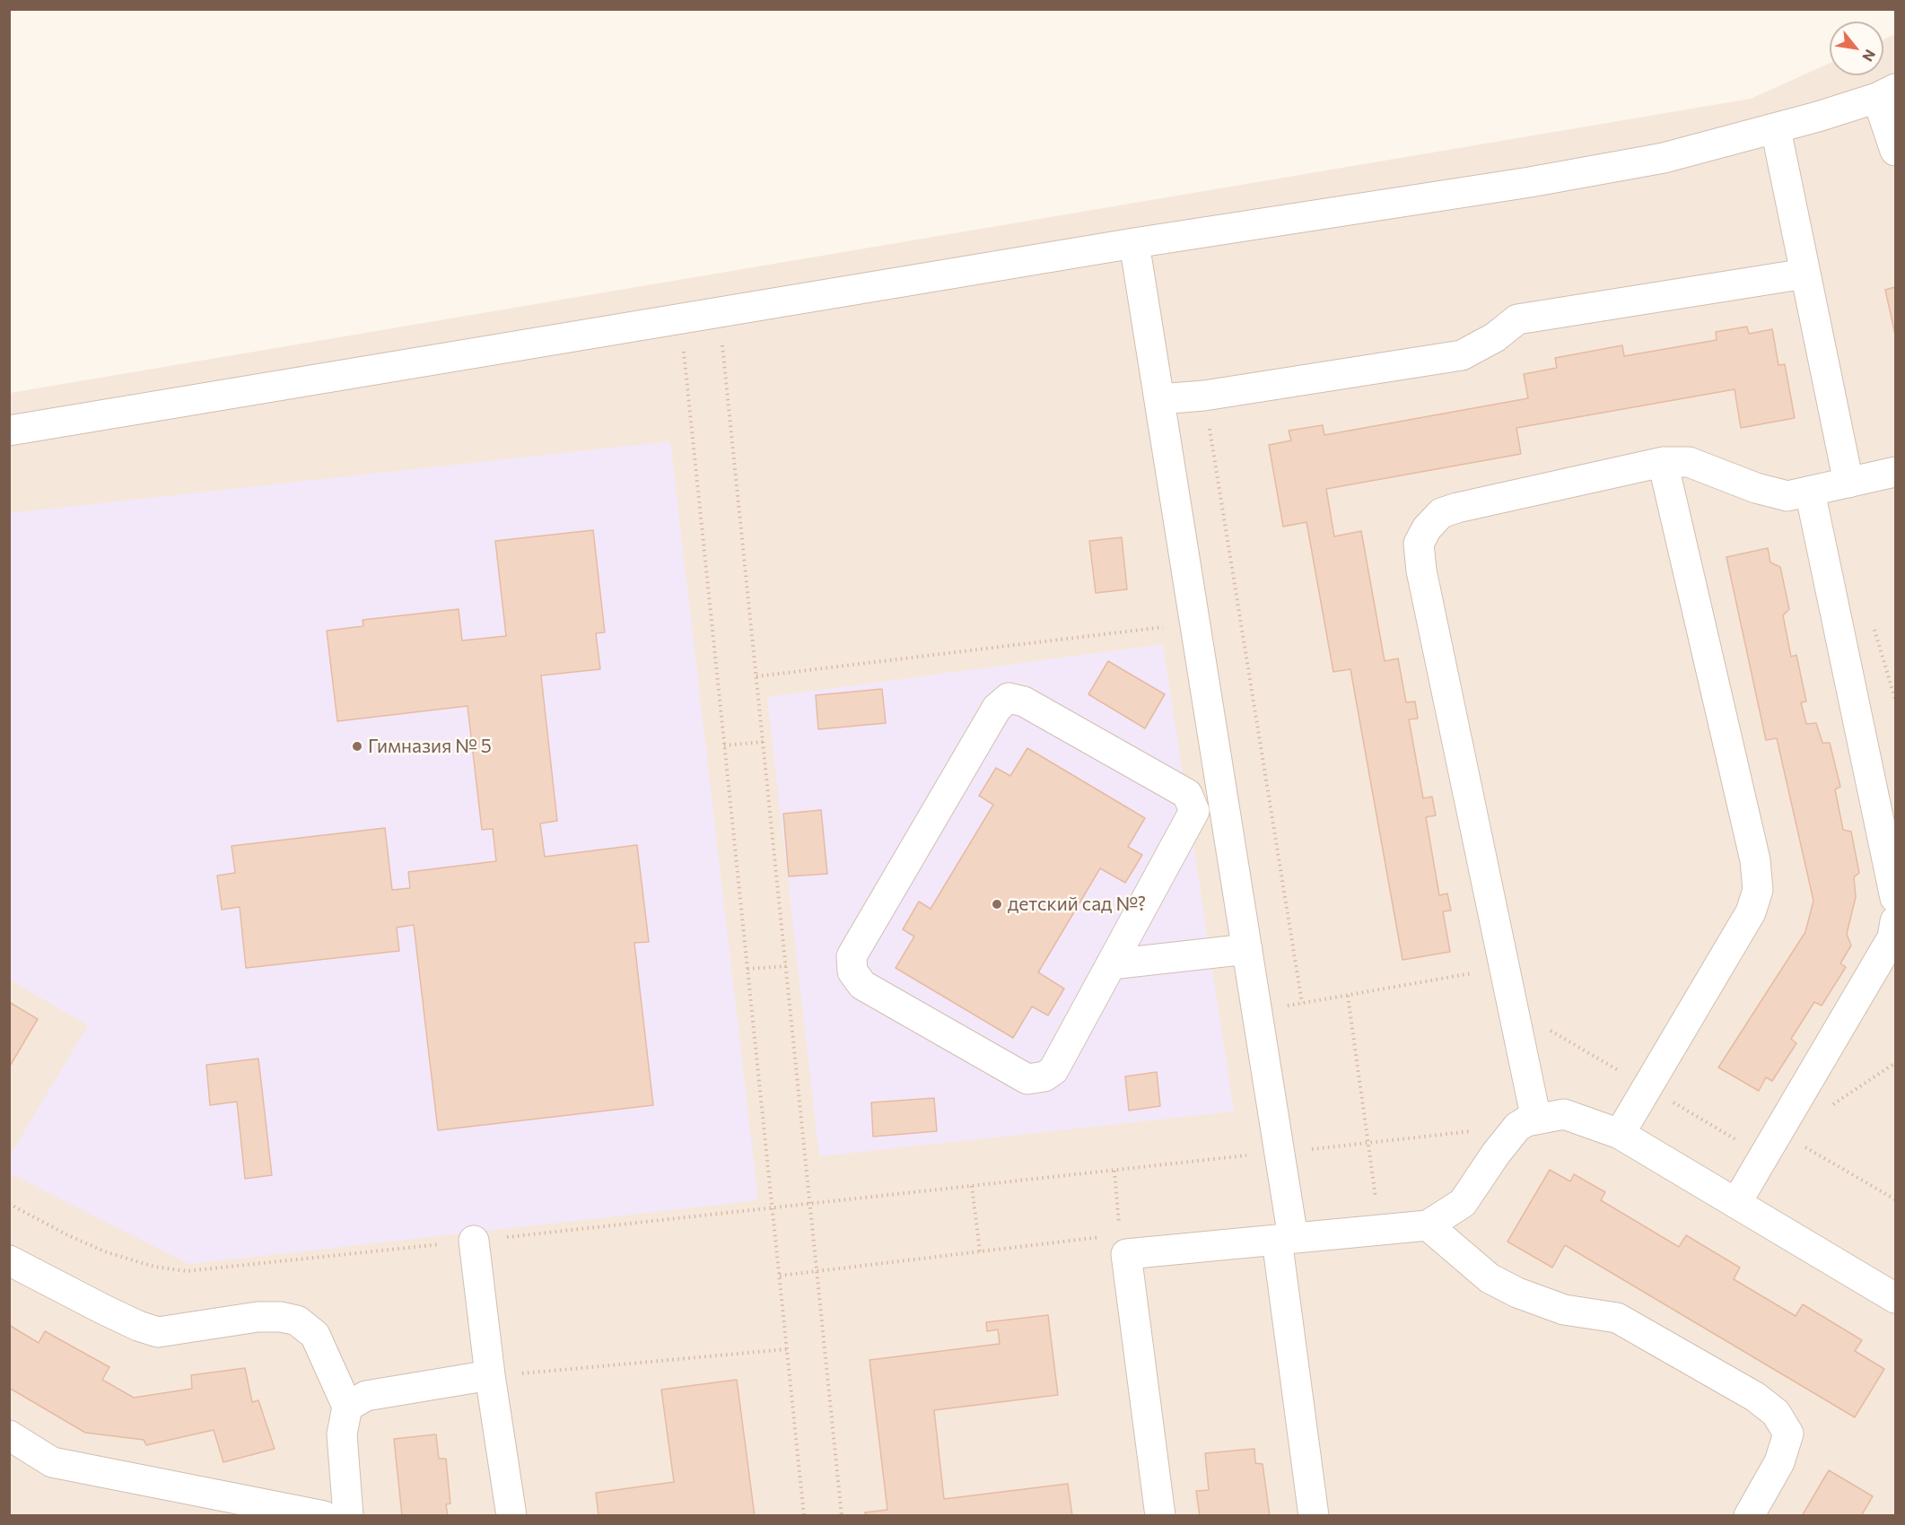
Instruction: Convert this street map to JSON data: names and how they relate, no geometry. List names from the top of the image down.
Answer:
{
  "places": ["Гимназия № 5", "детский сад №?"],
  "north": "bottom right"
}
